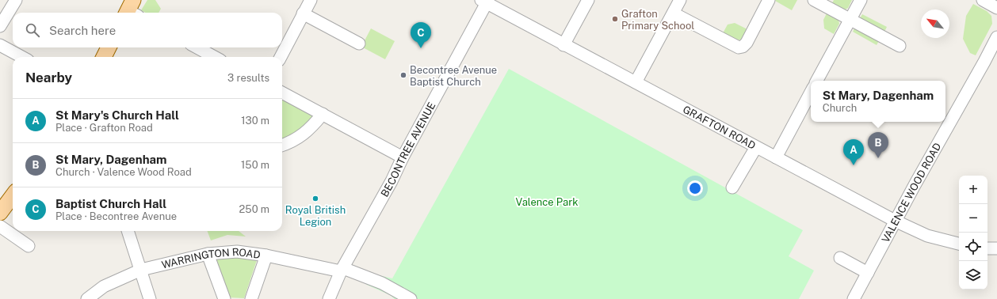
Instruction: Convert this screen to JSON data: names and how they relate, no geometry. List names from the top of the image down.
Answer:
{
  "streets": {
    "street": [
      "GRAFTON ROAD",
      "BECONTREE AVENUE",
      "VALENCE WOOD ROAD",
      "WARRINGTON ROAD"
    ]
  },
  "crossings": [
    ["GRAFTON ROAD", "BECONTREE AVENUE"],
    ["GRAFTON ROAD", "VALENCE WOOD ROAD"],
    ["BECONTREE AVENUE", "WARRINGTON ROAD"]
  ],
  "parks": ["Valence Park"],
  "places": ["Grafton Primary School", "Becontree Avenue Baptist Church", "Royal British Legion"],
  "north": "top left",
  "page": {
    "search": "Search here",
    "pins": ["C", "B", "A"],
    "heading": ["Nearby", "3 results"],
    "popup": ["St Mary, Dagenham", "Church"],
    "list": [
      {
        "mark": "A",
        "name": "St Mary's Church Hall",
        "note": "Place · Grafton Road",
        "value": "130 m"
      },
      {
        "mark": "B",
        "name": "St Mary, Dagenham",
        "note": "Church · Valence Wood Road",
        "value": "150 m"
      },
      {
        "mark": "C",
        "name": "Baptist Church Hall",
        "note": "Place · Becontree Avenue",
        "value": "250 m"
      }
    ],
    "map_buttons": ["+", "−"]
  }
}
